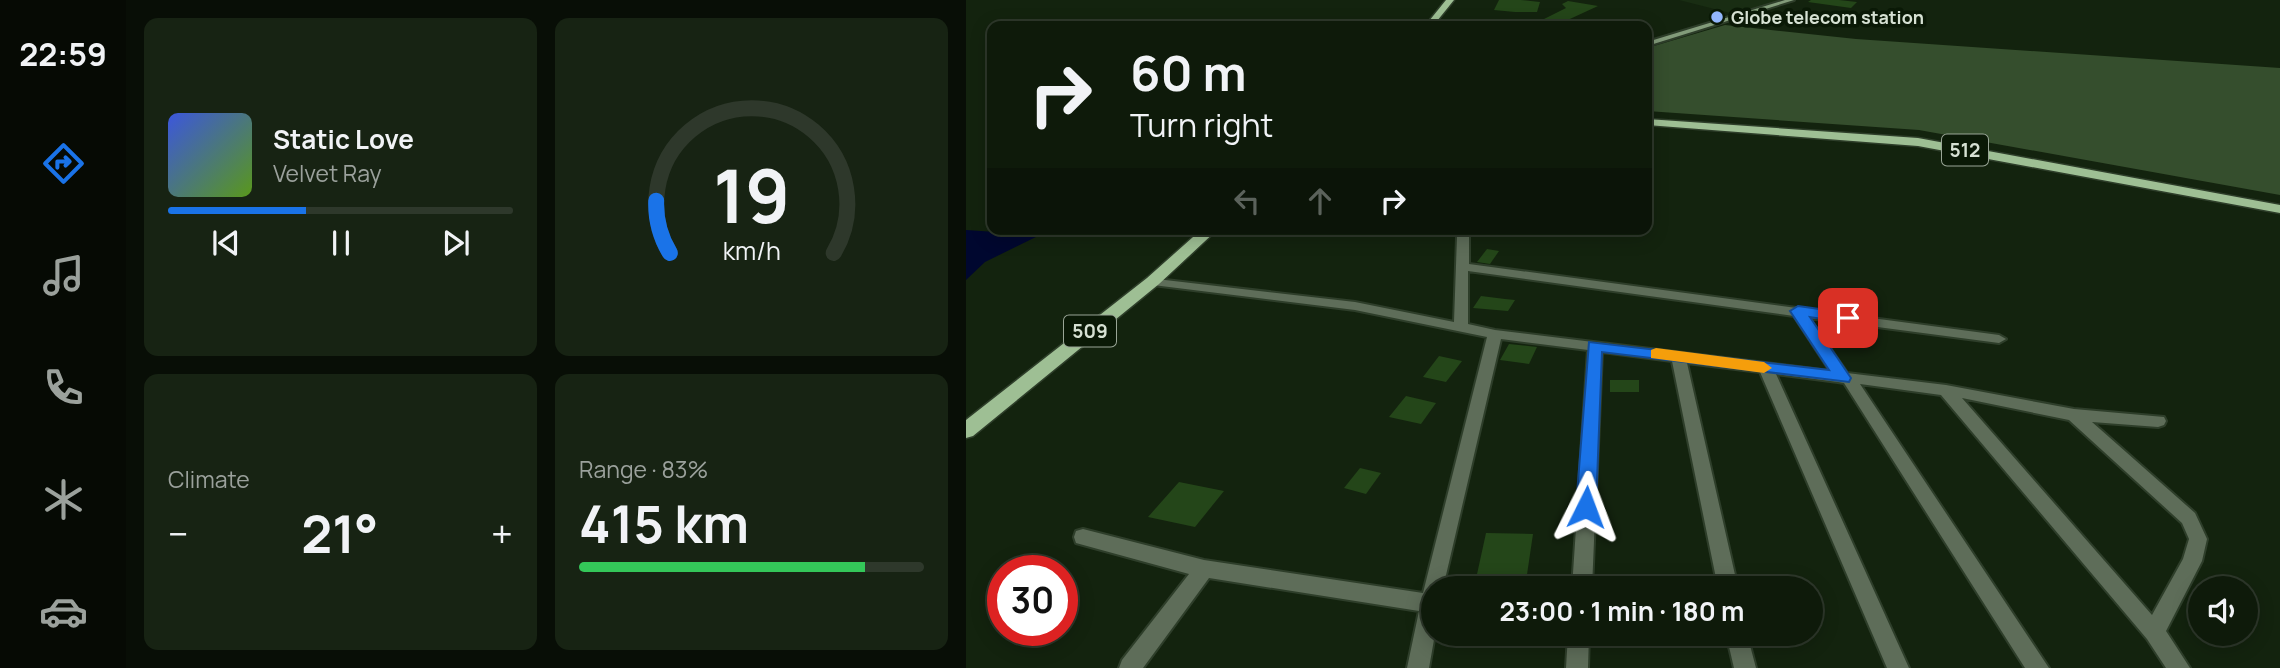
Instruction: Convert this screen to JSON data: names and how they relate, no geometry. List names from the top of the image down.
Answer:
{
  "streets": {
    "main road": ["512", "509"]
  },
  "places": ["Globe telecom station"],
  "page": {
    "tabs": "22:59",
    "turn": ["60 m", "Turn right"],
    "song": ["Static Love", "Velvet Ray"],
    "tile": [
      "Climate",
      ["Range · 83%", "415 km"]
    ],
    "heat": ["−", "21°", "+"],
    "limit": "30",
    "trip": "23:00 · 1 min · 180 m",
    "gauge": ["19", "km/h"]
  }
}
